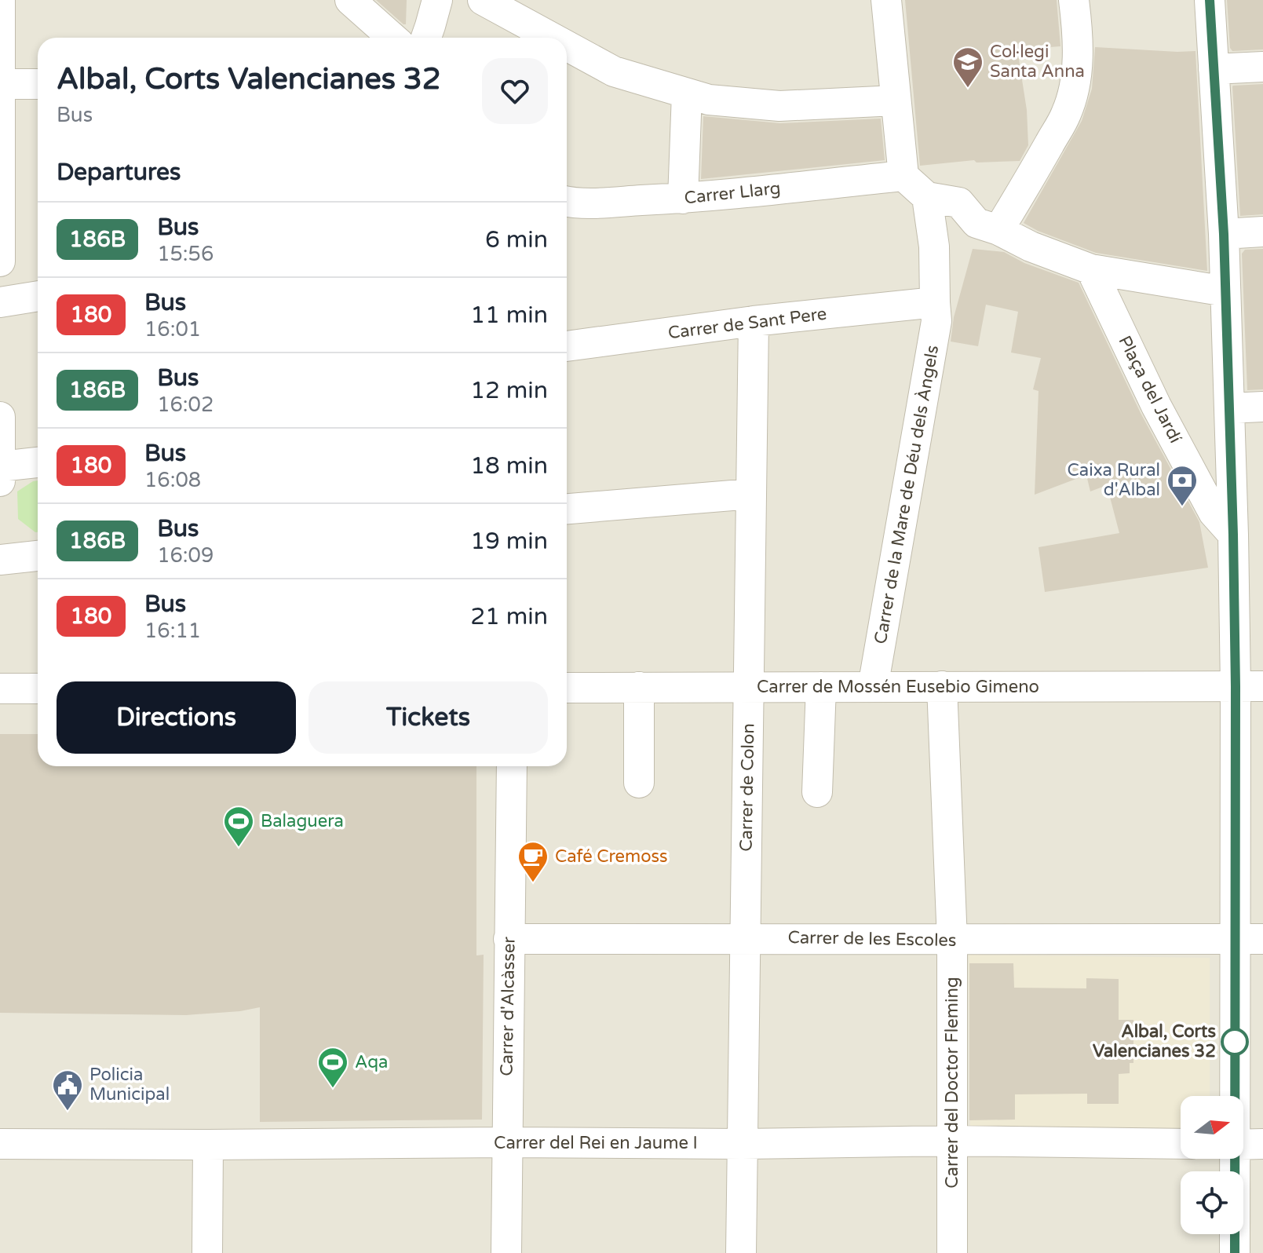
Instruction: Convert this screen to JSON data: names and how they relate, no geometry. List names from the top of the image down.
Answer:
{
  "streets": {
    "street": [
      "Carrer Llarg",
      "Carrer de Sant Pere",
      "Plaça del Jardí",
      "Carrer de la Mare de Déu dels Àngels",
      "Carrer de Mossén Eusebio Gimeno",
      "Carrer de Colon",
      "Carrer de les Escoles",
      "Carrer d'Alcàsser",
      "Carrer del Doctor Fleming",
      "Carrer del Rei en Jaume I"
    ]
  },
  "crossings": [
    ["Carrer de Sant Pere", "Carrer de la Mare de Déu dels Àngels"],
    ["Carrer de Sant Pere", "Carrer de Colon"],
    ["Carrer de la Mare de Déu dels Àngels", "Carrer de Mossén Eusebio Gimeno"],
    ["Carrer de Mossén Eusebio Gimeno", "Carrer de Colon"],
    ["Carrer de Mossén Eusebio Gimeno", "Carrer del Doctor Fleming"],
    ["Carrer de Colon", "Carrer de les Escoles"],
    ["Carrer de Colon", "Carrer del Rei en Jaume I"],
    ["Carrer de les Escoles", "Carrer d'Alcàsser"],
    ["Carrer de les Escoles", "Carrer del Doctor Fleming"],
    ["Carrer d'Alcàsser", "Carrer del Rei en Jaume I"],
    ["Carrer del Doctor Fleming", "Carrer del Rei en Jaume I"]
  ],
  "places": {
    "school or university": ["Col·legi Santa Anna"],
    "bank": ["Caixa Rural d'Albal"],
    "sports": ["Balaguera", "Aqa"],
    "cafe": ["Café Cremoss"],
    "other": ["Albal, Corts Valencianes 32"],
    "public building": ["Policia Municipal"]
  },
  "lines": ["bus line 186B"],
  "north": "right",
  "page": {
    "heading": [
      ["Albal, Corts Valencianes 32", "Bus"],
      "Departures"
    ],
    "list": [
      {
        "mark": "186B",
        "name": "Bus",
        "note": "15:56",
        "value": "6 min"
      },
      {
        "mark": "180",
        "name": "Bus",
        "note": "16:01",
        "value": "11 min"
      },
      {
        "mark": "186B",
        "name": "Bus",
        "note": "16:02",
        "value": "12 min"
      },
      {
        "mark": "180",
        "name": "Bus",
        "note": "16:08",
        "value": "18 min"
      },
      {
        "mark": "186B",
        "name": "Bus",
        "note": "16:09",
        "value": "19 min"
      },
      {
        "mark": "180",
        "name": "Bus",
        "note": "16:11",
        "value": "21 min"
      }
    ],
    "buttons": ["Directions", "Tickets"]
  }
}
